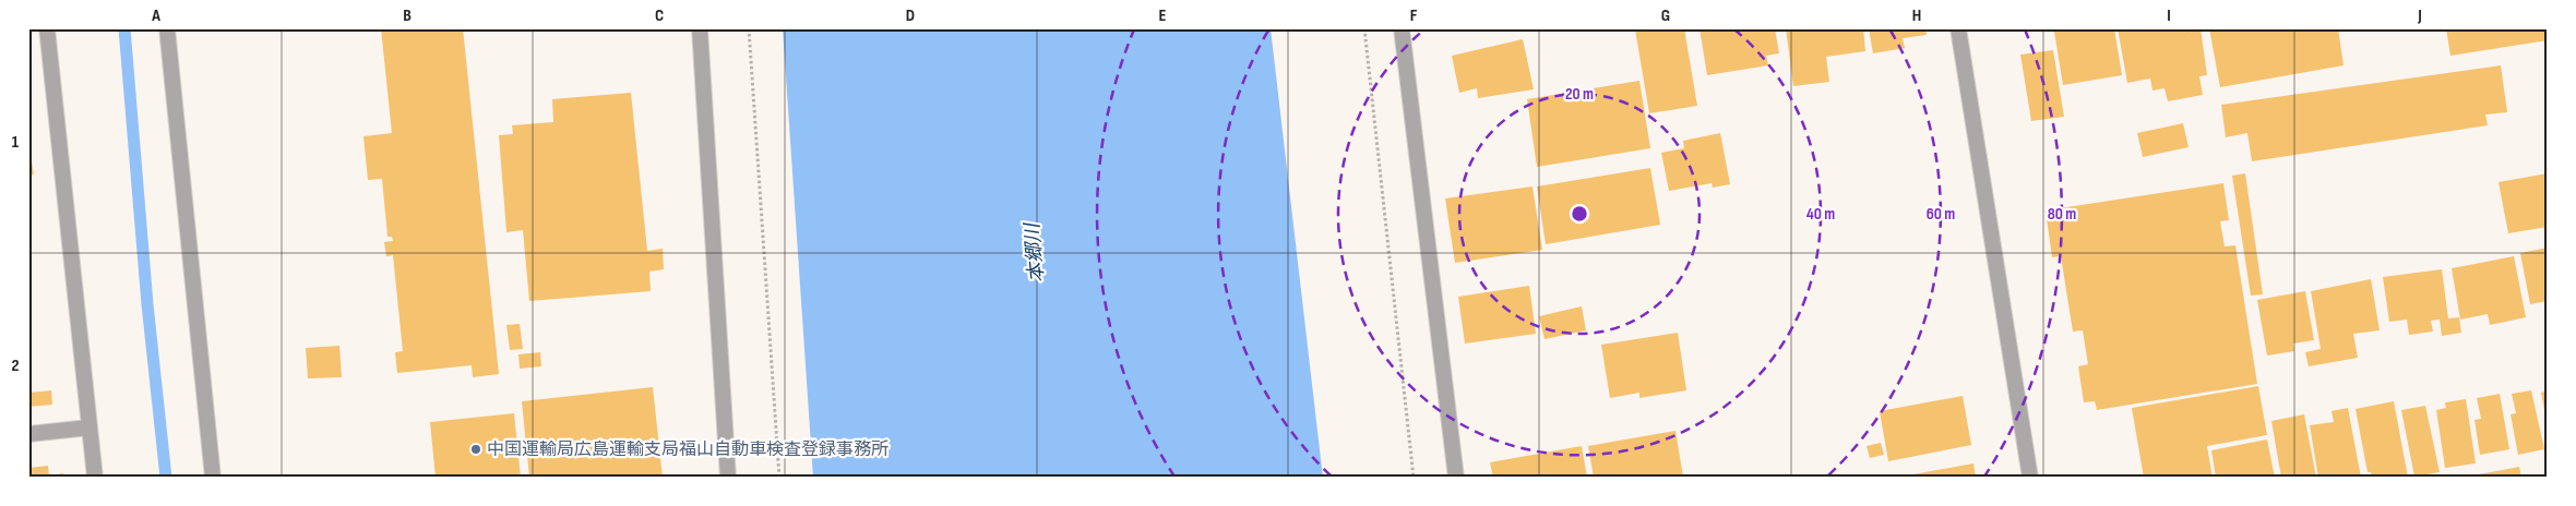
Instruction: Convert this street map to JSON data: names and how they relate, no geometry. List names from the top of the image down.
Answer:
{
  "water": ["本郷川"],
  "places": ["中国運輸局広島運輸支局福山自動車検査登録事務所"],
  "grid": {
    "columns": [
      "A",
      "B",
      "C",
      "D",
      "E",
      "F",
      "G",
      "H",
      "I",
      "J"
    ],
    "rows": ["1", "2"]
  },
  "rings": [
    "20 m",
    "40 m",
    "60 m",
    "80 m"
  ]
}
